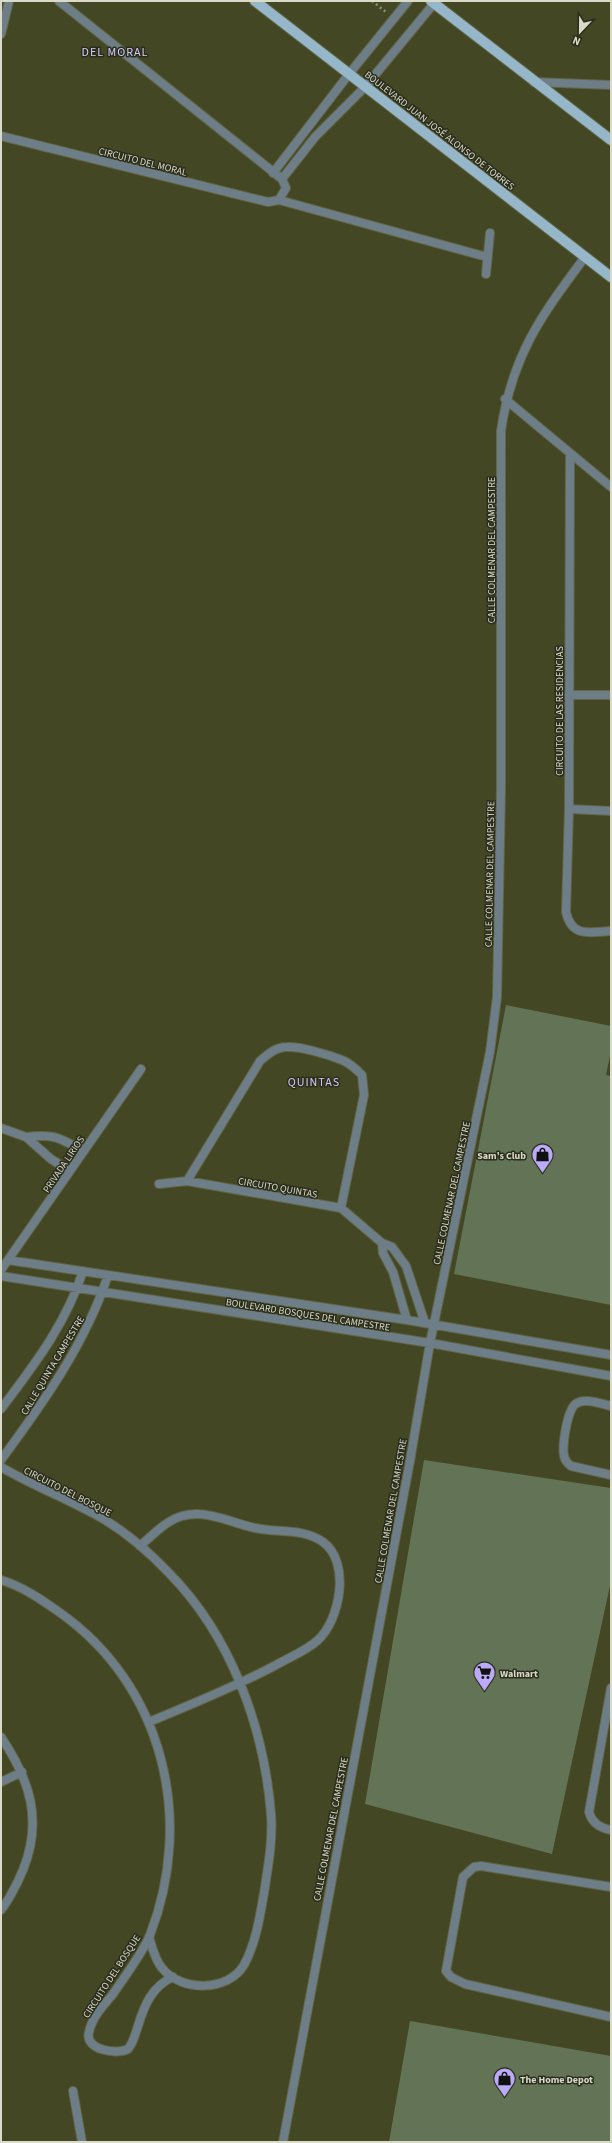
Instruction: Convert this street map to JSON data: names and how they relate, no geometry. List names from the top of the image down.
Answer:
{
  "streets": {
    "main road": ["BOULEVARD JUAN JOSÉ ALONSO DE TORRES"],
    "street": [
      "CIRCUITO DEL MORAL",
      "CALLE COLMENAR DEL CAMPESTRE",
      "CIRCUITO DE LAS RESIDENCIAS",
      "PRIVADA LIRIOS",
      "CIRCUITO QUINTAS",
      "BOULEVARD BOSQUES DEL CAMPESTRE",
      "CALLE QUINTA CAMPESTRE",
      "CIRCUITO DEL BOSQUE"
    ]
  },
  "crossings": [
    ["BOULEVARD JUAN JOSÉ ALONSO DE TORRES", "CALLE COLMENAR DEL CAMPESTRE"],
    ["CALLE COLMENAR DEL CAMPESTRE", "BOULEVARD BOSQUES DEL CAMPESTRE"],
    ["PRIVADA LIRIOS", "BOULEVARD BOSQUES DEL CAMPESTRE"],
    ["BOULEVARD BOSQUES DEL CAMPESTRE", "CALLE QUINTA CAMPESTRE"]
  ],
  "districts": ["DEL MORAL", "QUINTAS"],
  "places": {
    "shop": ["Sam's Club", "The Home Depot"],
    "supermarket": ["Walmart"]
  },
  "north": "bottom"
}
